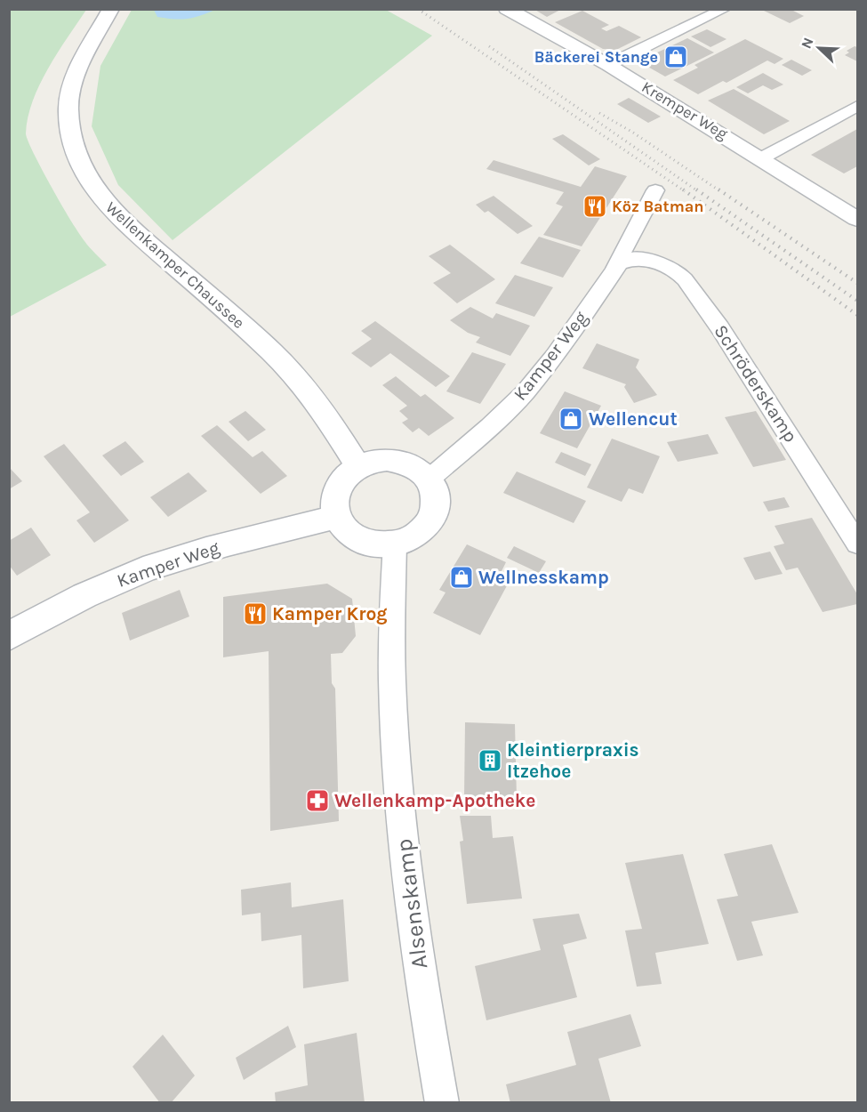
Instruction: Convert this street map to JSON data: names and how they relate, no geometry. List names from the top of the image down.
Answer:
{
  "streets": {
    "main road": ["Kremper Weg", "Wellenkamper Chaussee", "Kamper Weg"],
    "street": ["Schröderskamp", "Alsenskamp"]
  },
  "crossings": [
    ["Wellenkamper Chaussee", "Kamper Weg"],
    ["Wellenkamper Chaussee", "Alsenskamp"],
    ["Kamper Weg", "Schröderskamp"],
    ["Kamper Weg", "Alsenskamp"]
  ],
  "places": {
    "shop": ["Bäckerei Stange", "Wellencut", "Wellnesskamp"],
    "restaurant": ["Köz Batman", "Kamper Krog"],
    "building": ["Kleintierpraxis Itzehoe"],
    "pharmacy": ["Wellenkamp-Apotheke"]
  },
  "north": "top left"
}
